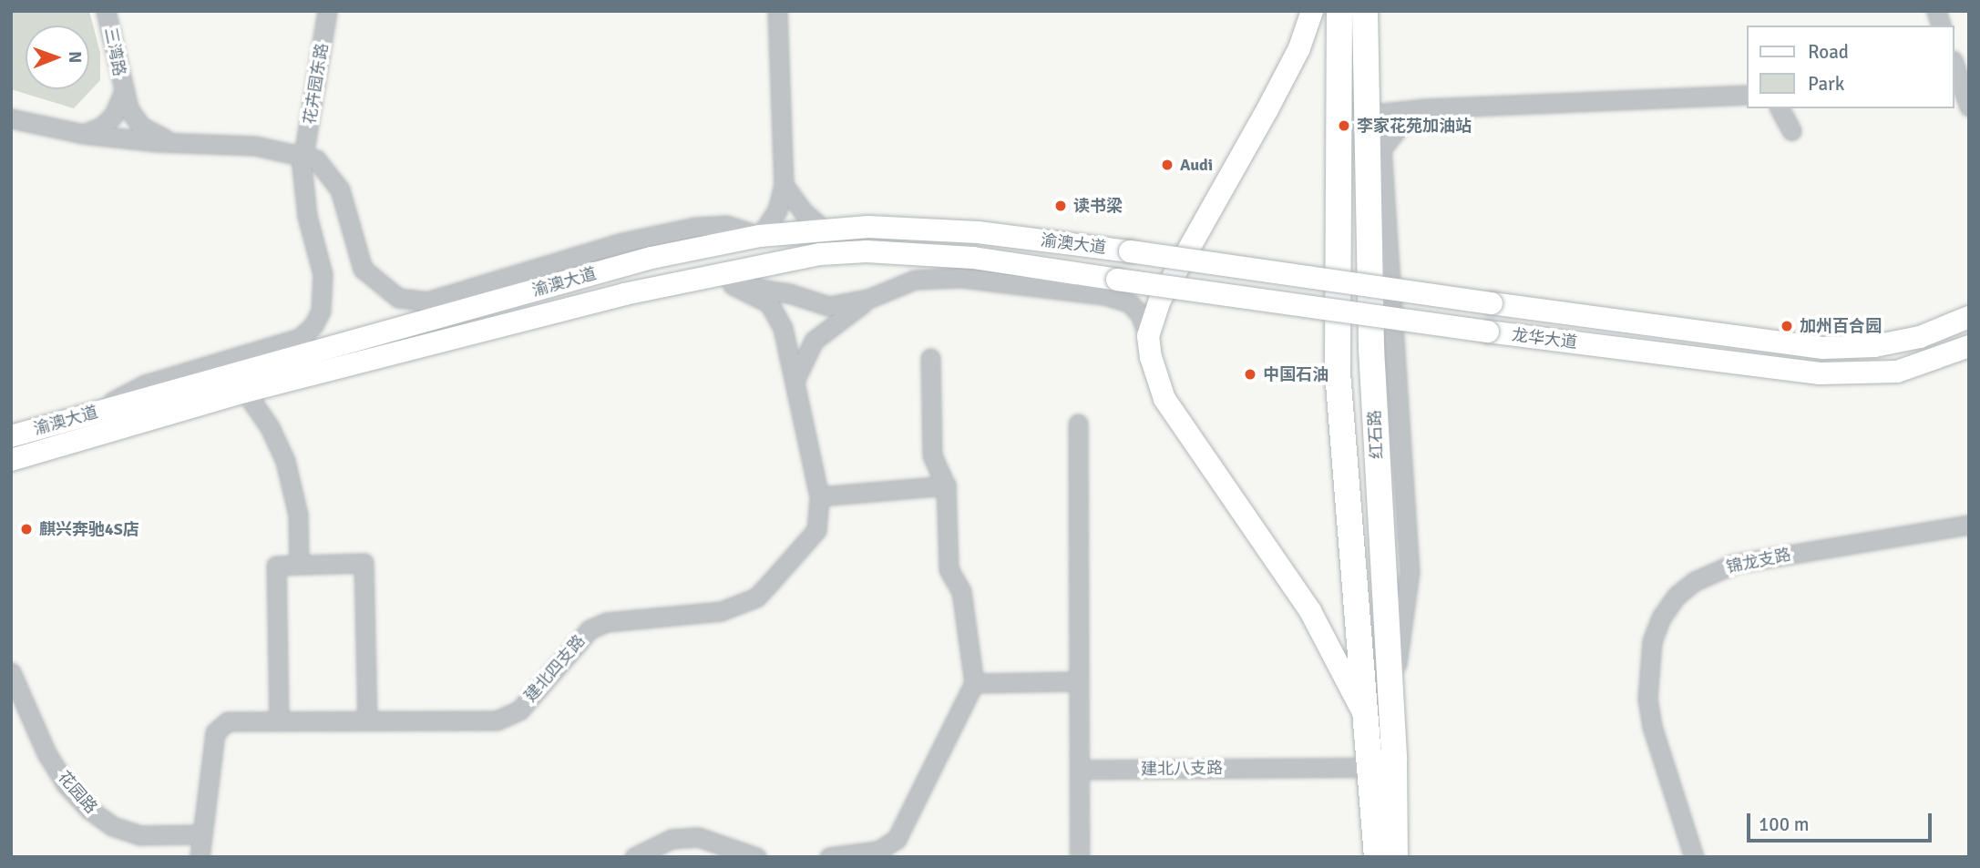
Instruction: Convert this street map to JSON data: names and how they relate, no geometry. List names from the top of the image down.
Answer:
{
  "streets": {
    "highway": ["红石路"],
    "main road": ["渝澳大道", "龙华大道"],
    "street": [
      "三湾路",
      "花卉园东路",
      "锦龙支路",
      "建北四支路",
      "建北八支路",
      "花园路"
    ]
  },
  "crossings": [
    ["花卉园东路", "渝澳大道"],
    ["渝澳大道", "龙华大道"],
    ["红石路", "建北八支路"],
    ["建北四支路", "花园路"]
  ],
  "places": [
    "李家花苑加油站",
    "Audi",
    "读书梁",
    "加州百合园",
    "中国石油",
    "麒兴奔驰4S店"
  ],
  "legend": ["Road", "Park"],
  "scale_bar": "100 m",
  "north": "right"
}
